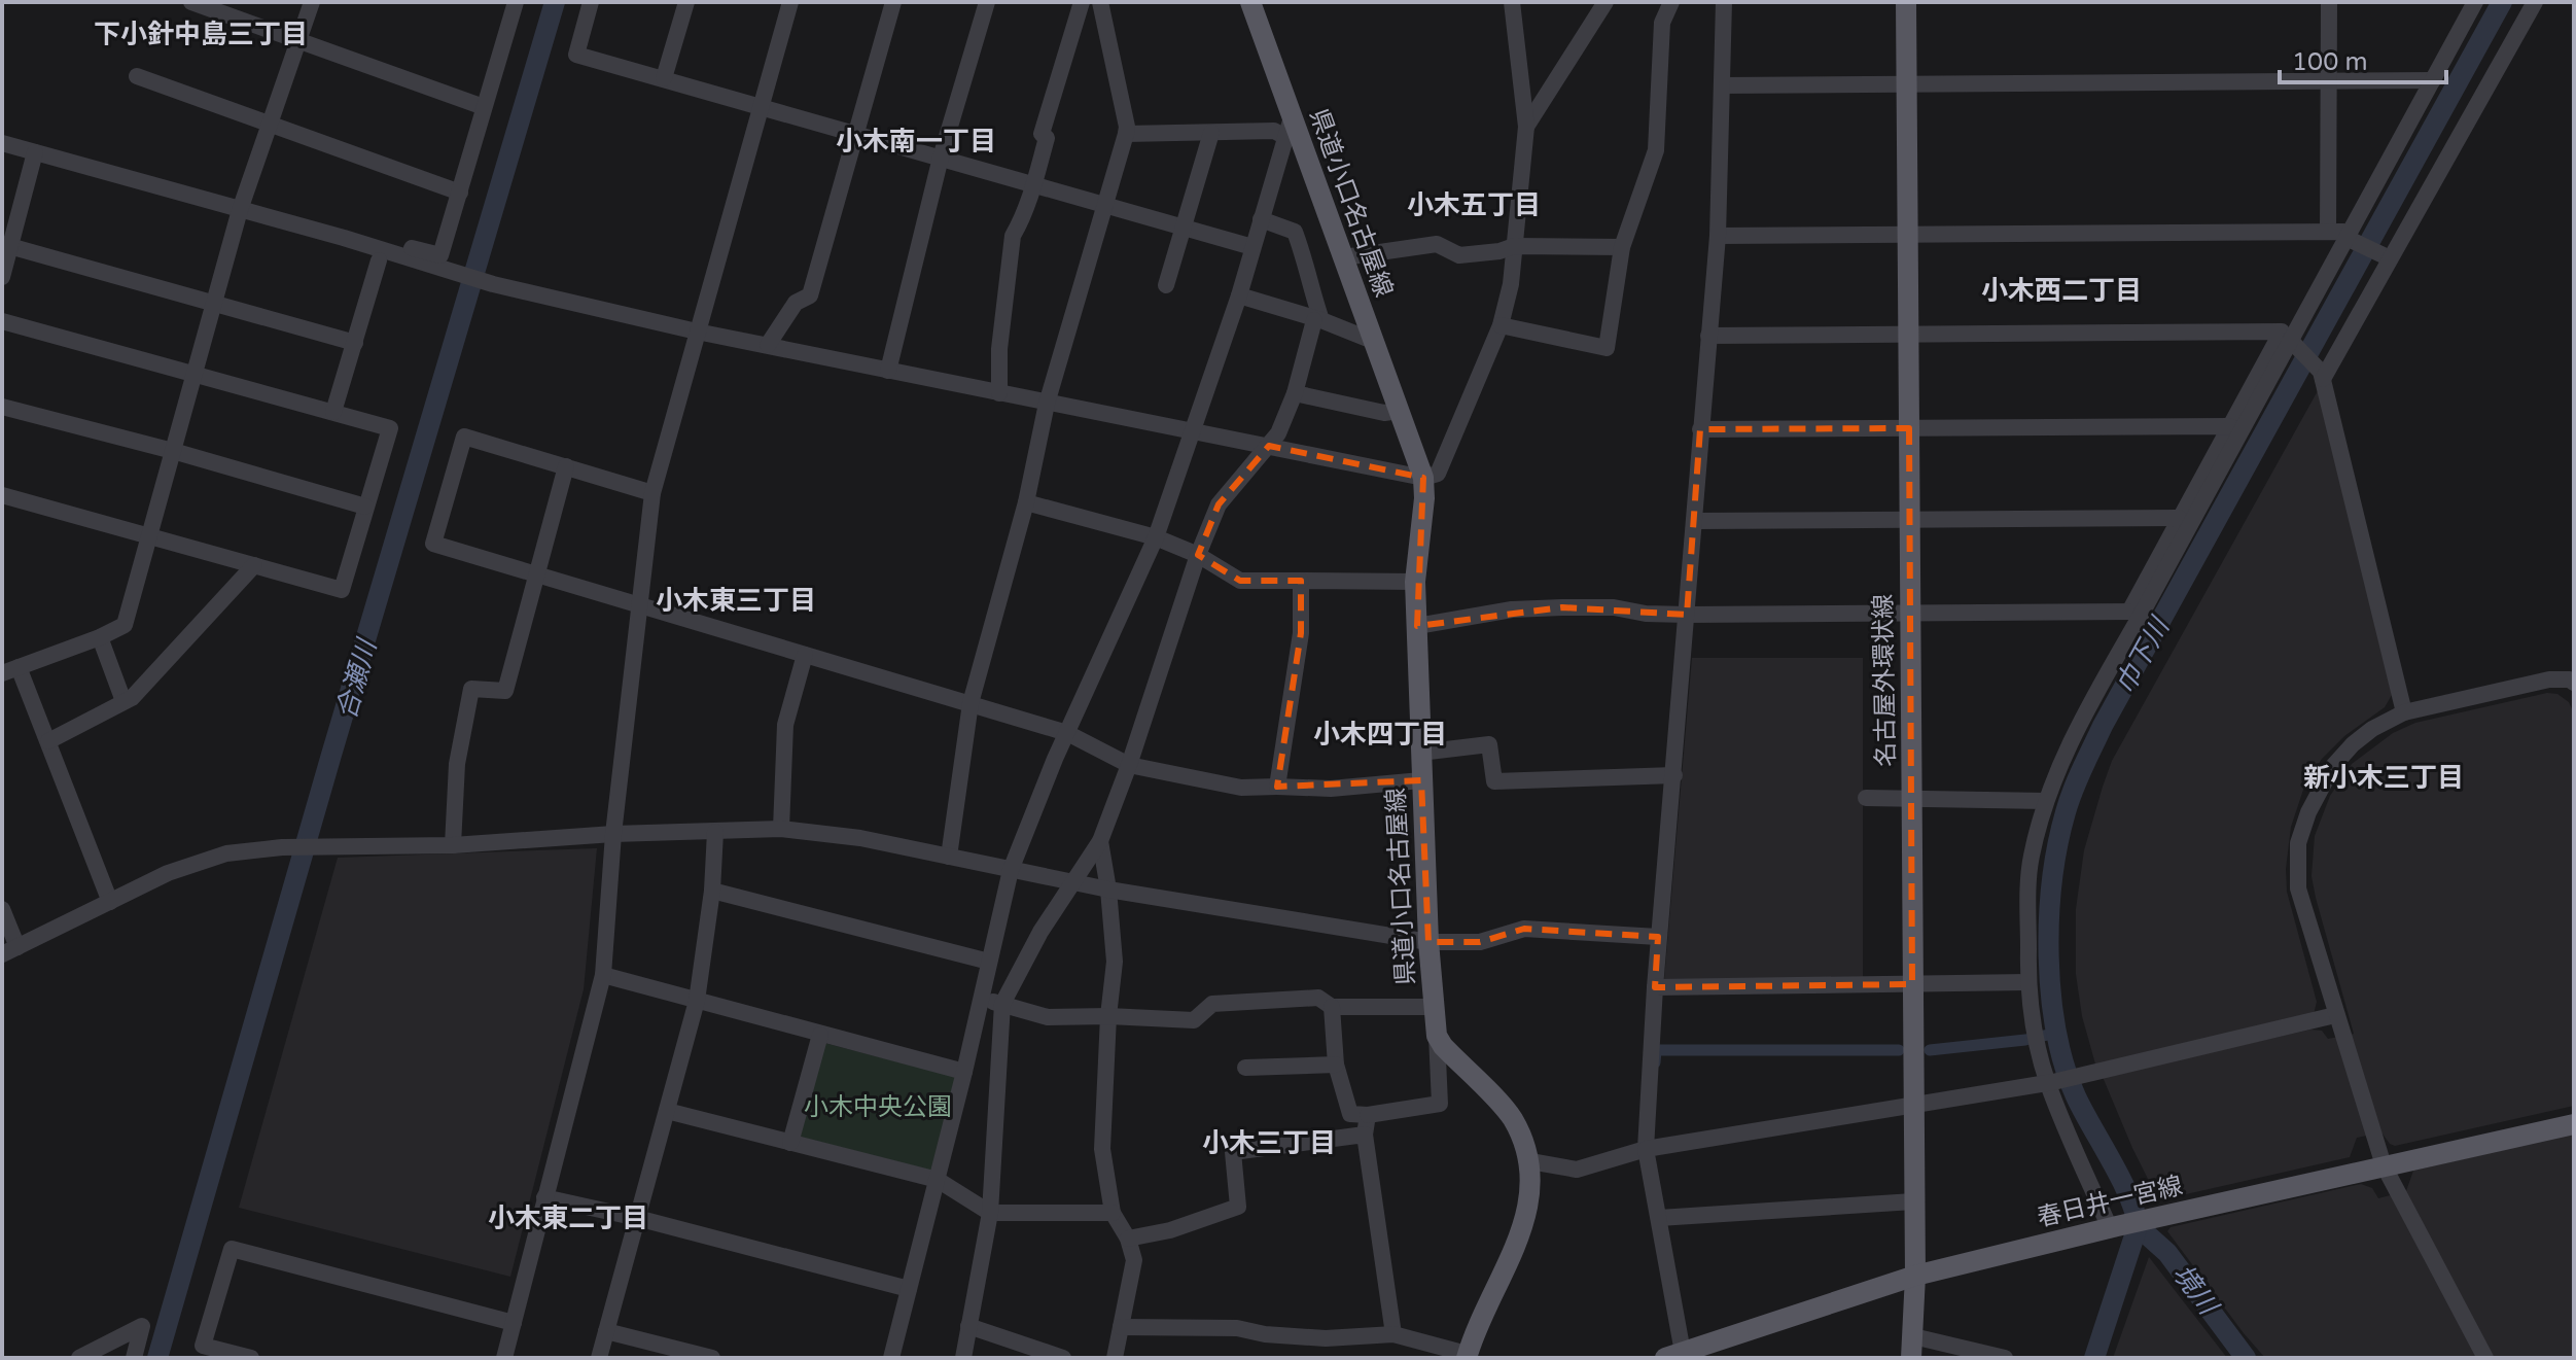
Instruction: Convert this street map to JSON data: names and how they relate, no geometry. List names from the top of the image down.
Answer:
{
  "streets": {
    "main road": ["県道小口名古屋線", "名古屋外環状線", "春日井一宮線"]
  },
  "crossings": [
    ["名古屋外環状線", "春日井一宮線"]
  ],
  "districts": [
    "下小針中島三丁目",
    "小木南一丁目",
    "小木五丁目",
    "小木西二丁目",
    "小木東三丁目",
    "小木四丁目",
    "新小木三丁目",
    "小木三丁目",
    "小木東二丁目"
  ],
  "water": ["巾下川", "合瀬川", "境川"],
  "parks": ["小木中央公園"],
  "scale_bar": "100 m"
}
